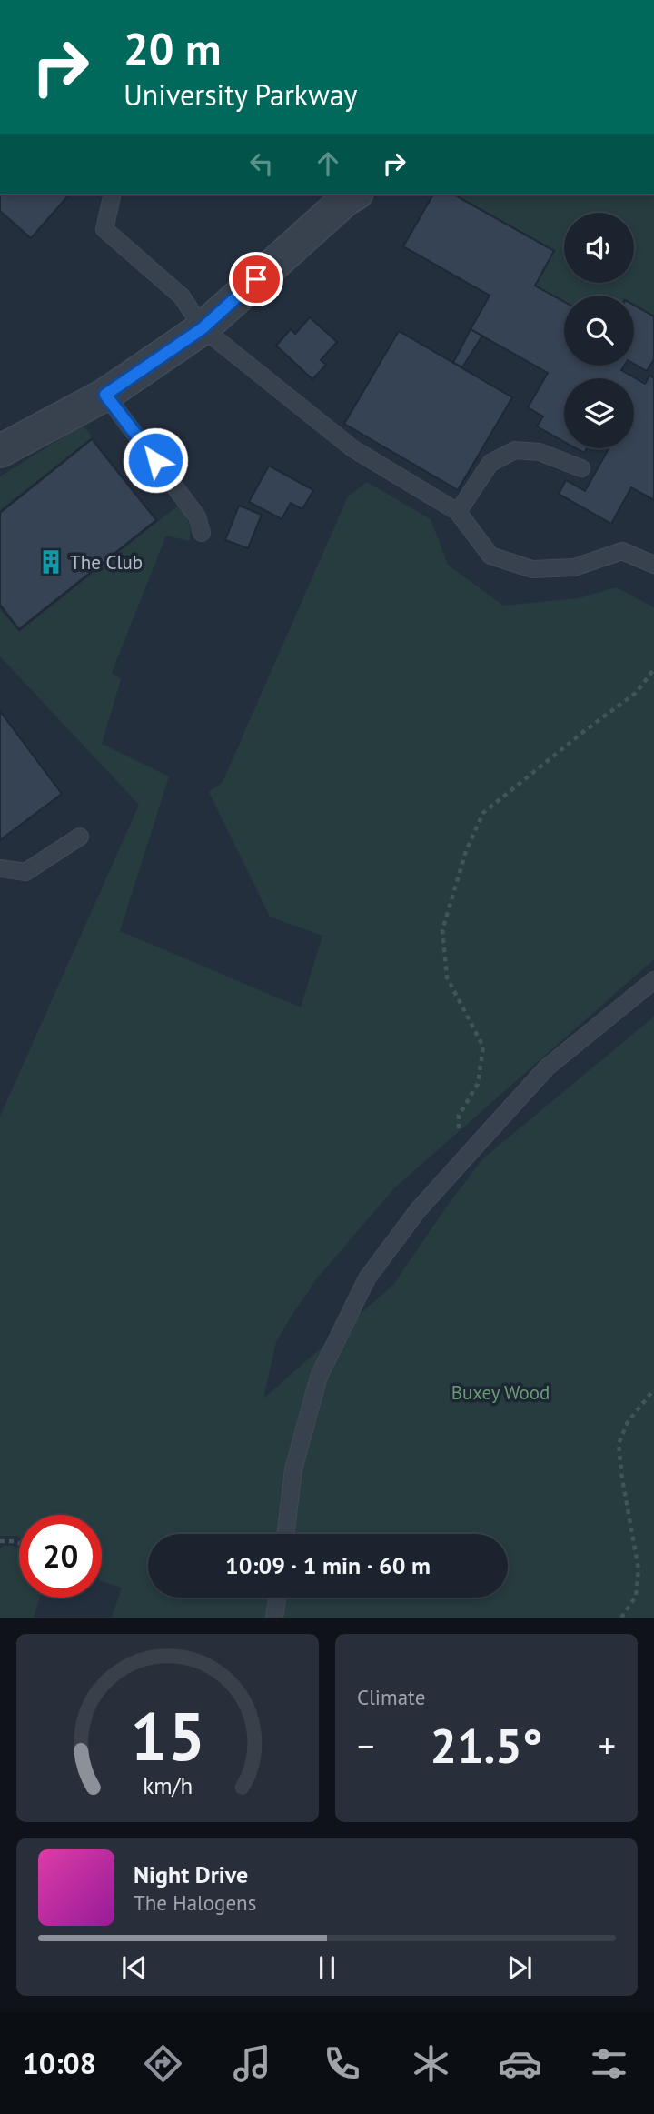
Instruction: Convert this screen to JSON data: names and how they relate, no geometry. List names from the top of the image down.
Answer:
{
  "parks": ["Buxey Wood"],
  "places": {
    "building": ["The Club"]
  },
  "page": {
    "turn": ["20 m", "University Parkway"],
    "limit": "20",
    "trip": "10:09 · 1 min · 60 m",
    "tile": "Climate",
    "heat": ["−", "21.5°", "+"],
    "song": ["Night Drive", "The Halogens"],
    "tabs": "10:08",
    "gauge": ["15", "km/h"]
  }
}
